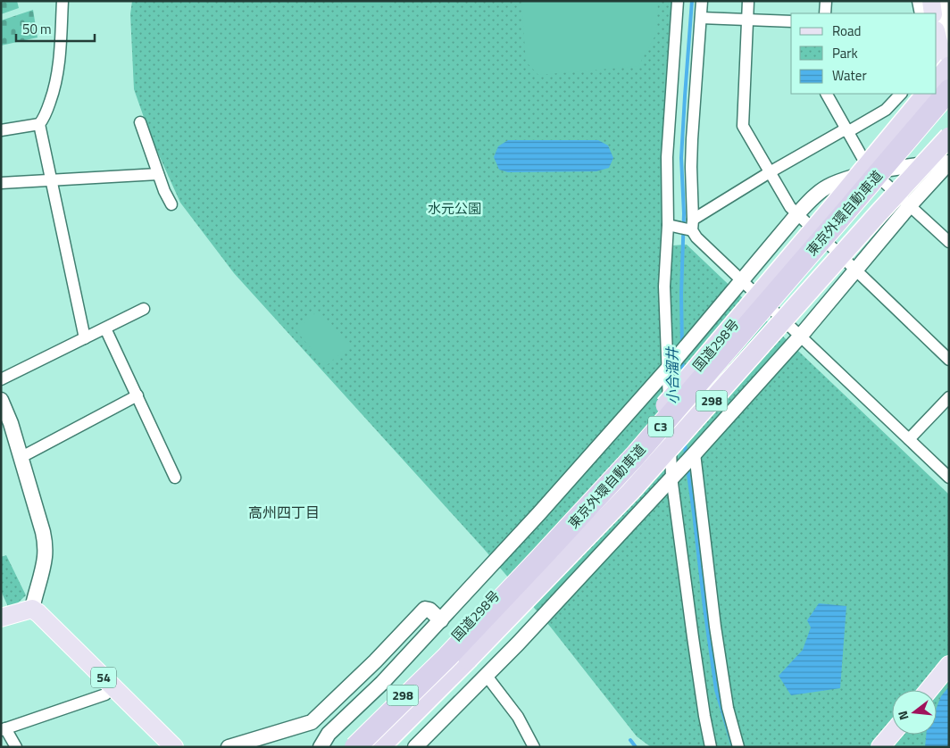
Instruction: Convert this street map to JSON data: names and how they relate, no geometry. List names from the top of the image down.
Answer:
{
  "streets": {
    "highway": [
      "東京外環自動車道",
      "国道298号",
      "298",
      "C3"
    ],
    "main road": ["54"]
  },
  "districts": ["高州四丁目"],
  "water": ["小合溜井"],
  "parks": ["水元公園"],
  "legend": ["Road", "Park", "Water"],
  "scale_bar": "50 m",
  "north": "left"
}
